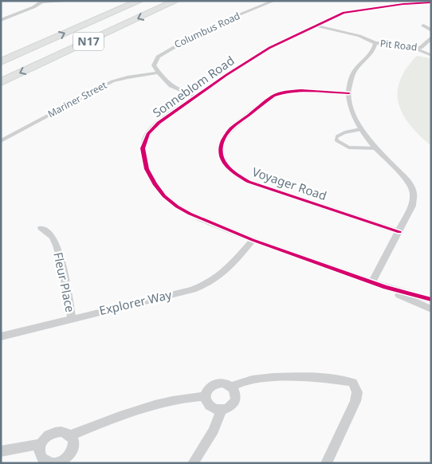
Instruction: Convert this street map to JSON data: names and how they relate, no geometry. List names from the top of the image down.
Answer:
{
  "streets": {
    "highway": ["N17"],
    "street": [
      "Columbus Road",
      "Pit Road",
      "Sonneblom Road",
      "Mariner Street",
      "Voyager Road",
      "Fleur Place",
      "Explorer Way"
    ]
  },
  "crossings": [
    ["Columbus Road", "Mariner Street"],
    ["Pit Road", "Sonneblom Road"],
    ["Sonneblom Road", "Explorer Way"],
    ["Fleur Place", "Explorer Way"]
  ]
}
